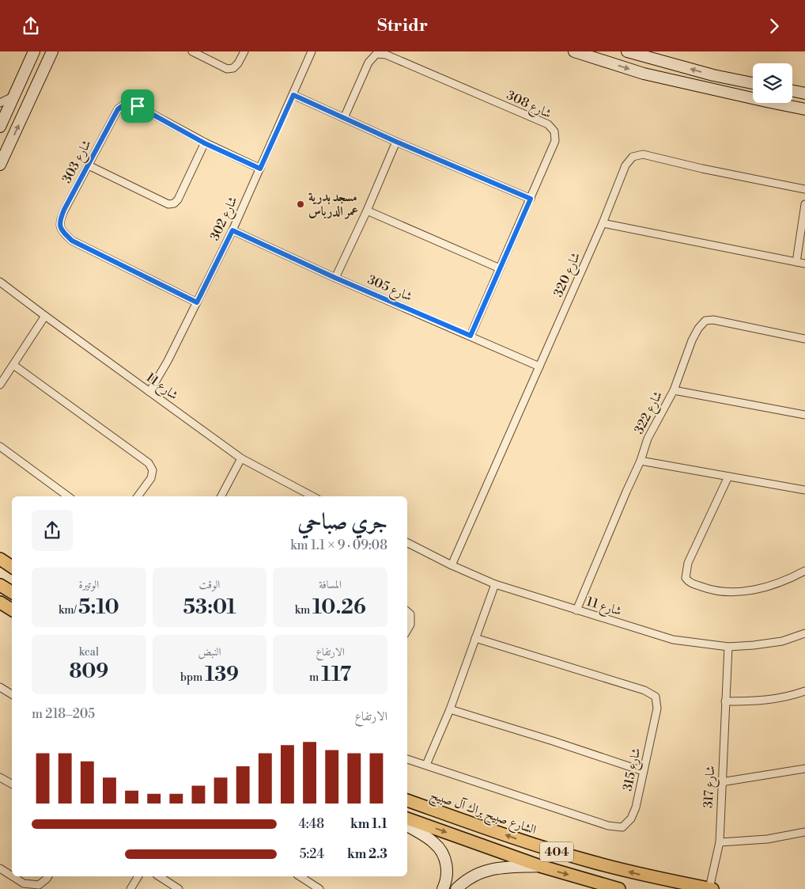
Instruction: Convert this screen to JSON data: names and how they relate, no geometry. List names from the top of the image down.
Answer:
{
  "streets": {
    "main road": ["الشارع صبيح براك آل صبيح", "404"],
    "street": [
      "شارع 308",
      "شارع 303",
      "شارع 302",
      "شارع 320",
      "شارع 305",
      "شارع 11",
      "شارع 322",
      "شارع 315",
      "شارع 317"
    ]
  },
  "crossings": [
    ["شارع 308", "شارع 305"],
    ["شارع 303", "شارع 302"],
    ["شارع 302", "شارع 305"],
    ["شارع 302", "شارع 11"],
    ["شارع 320", "شارع 305"],
    ["شارع 320", "شارع 11"],
    ["شارع 11", "شارع 322"],
    ["شارع 11", "شارع 317"],
    ["شارع 317", "الشارع صبيح براك آل صبيح"]
  ],
  "places": ["مسجد بدرية عمر الدرباس"],
  "page": {
    "header": "Stridr",
    "heading": ["جري صباحي", "09:08 · 9 × 1.1 km"],
    "stats": [
      ["المسافة", "10.26 km"],
      ["الوقت", "53:01"],
      ["الوتيرة", "5:10 /km"],
      ["الارتفاع", "117 m"],
      ["النبض", "139 bpm"],
      ["kcal", "809"]
    ],
    "chart": ["الارتفاع", "205–218 m"],
    "list": [
      {
        "name": "1.1 km",
        "note": "4:48"
      },
      {
        "name": "2.3 km",
        "note": "5:24"
      }
    ]
  }
}
